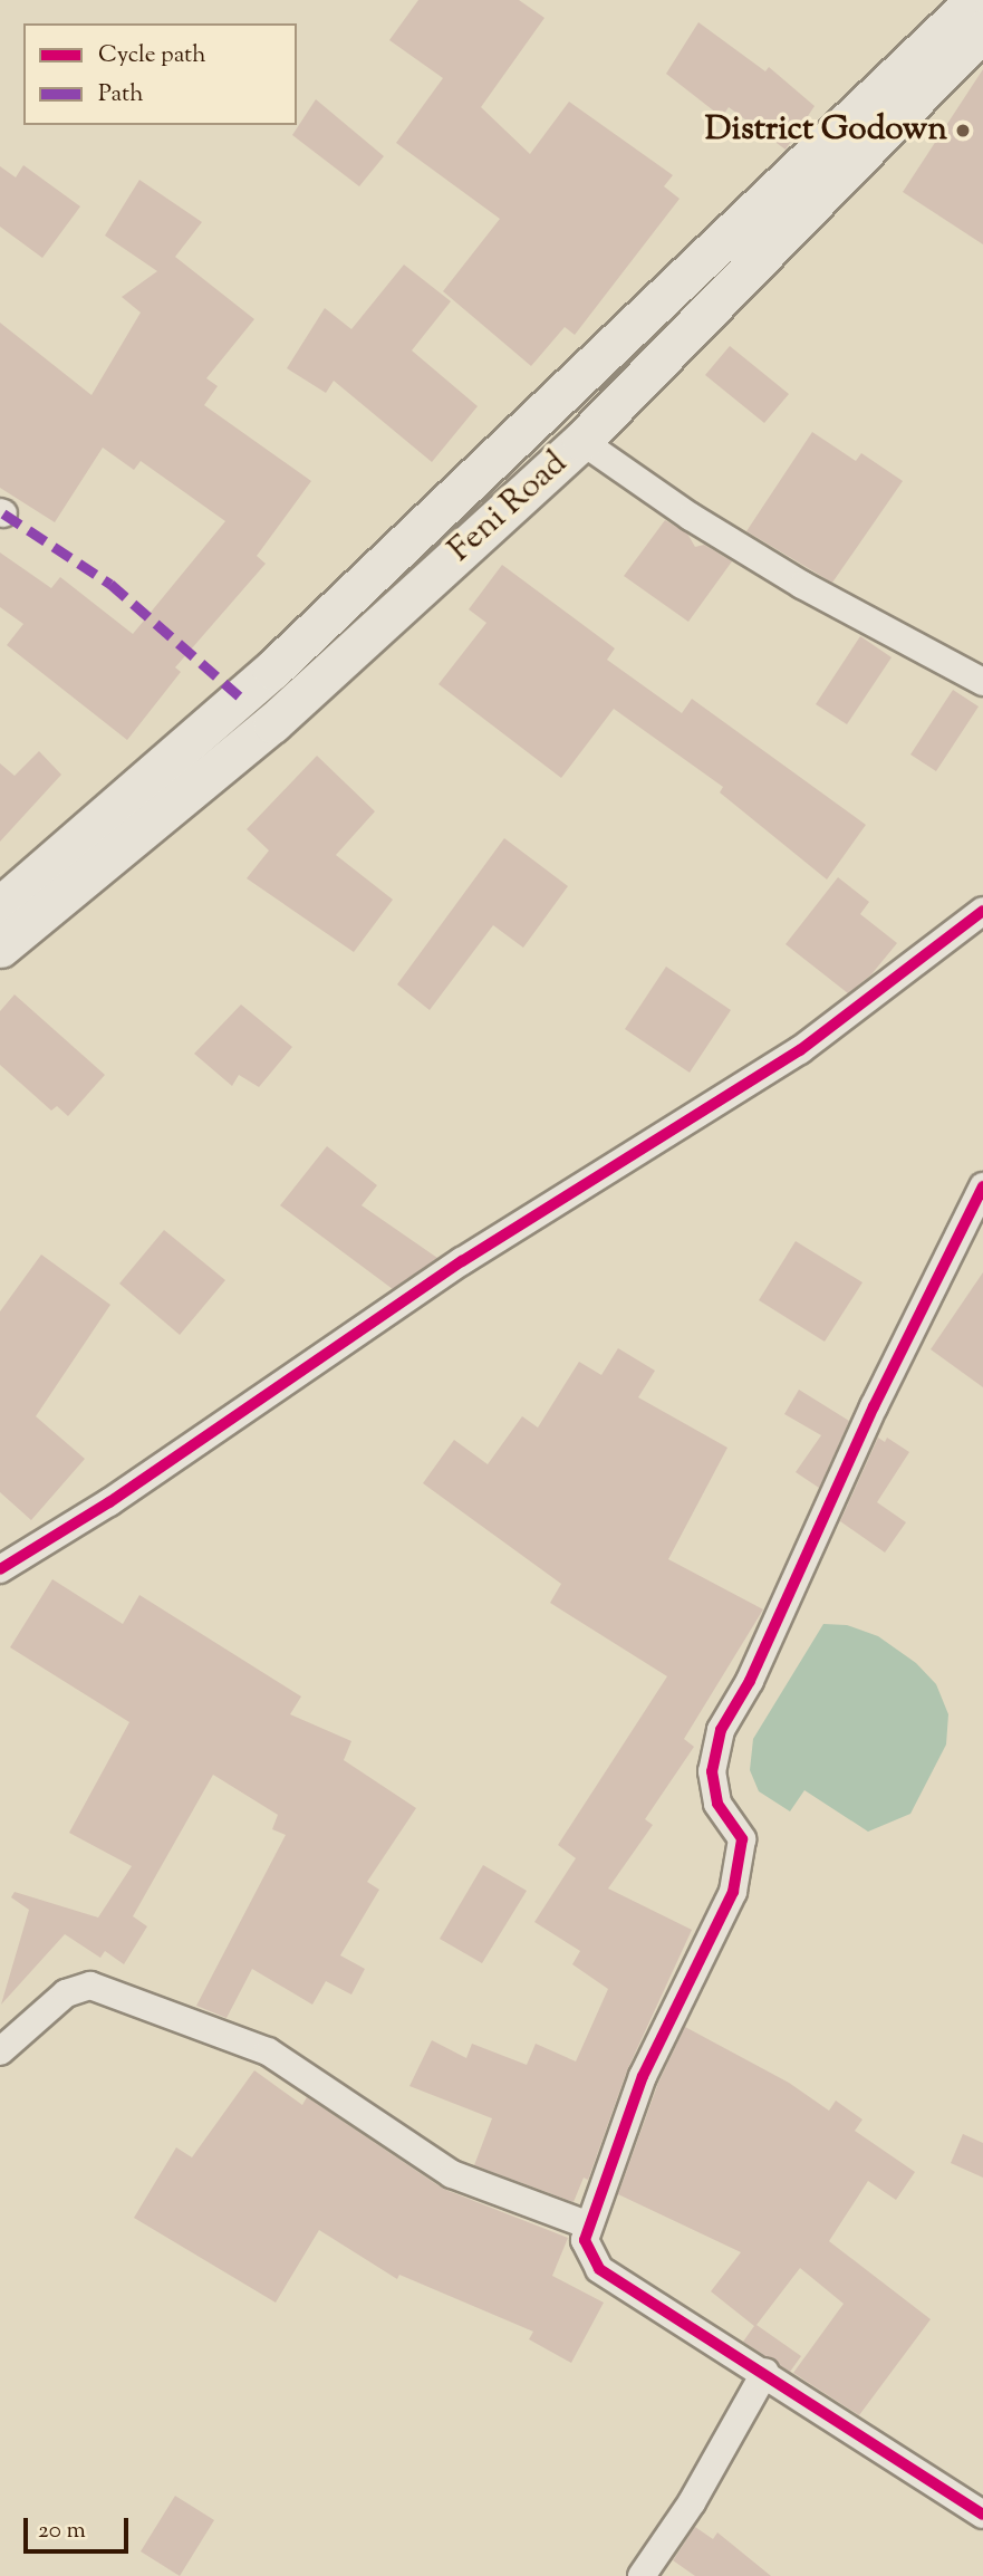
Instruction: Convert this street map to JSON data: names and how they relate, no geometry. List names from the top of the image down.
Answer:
{
  "streets": {
    "main road": ["Feni Road"]
  },
  "places": ["District Godown"],
  "legend": ["Cycle path", "Path"],
  "scale_bar": "20 m"
}
